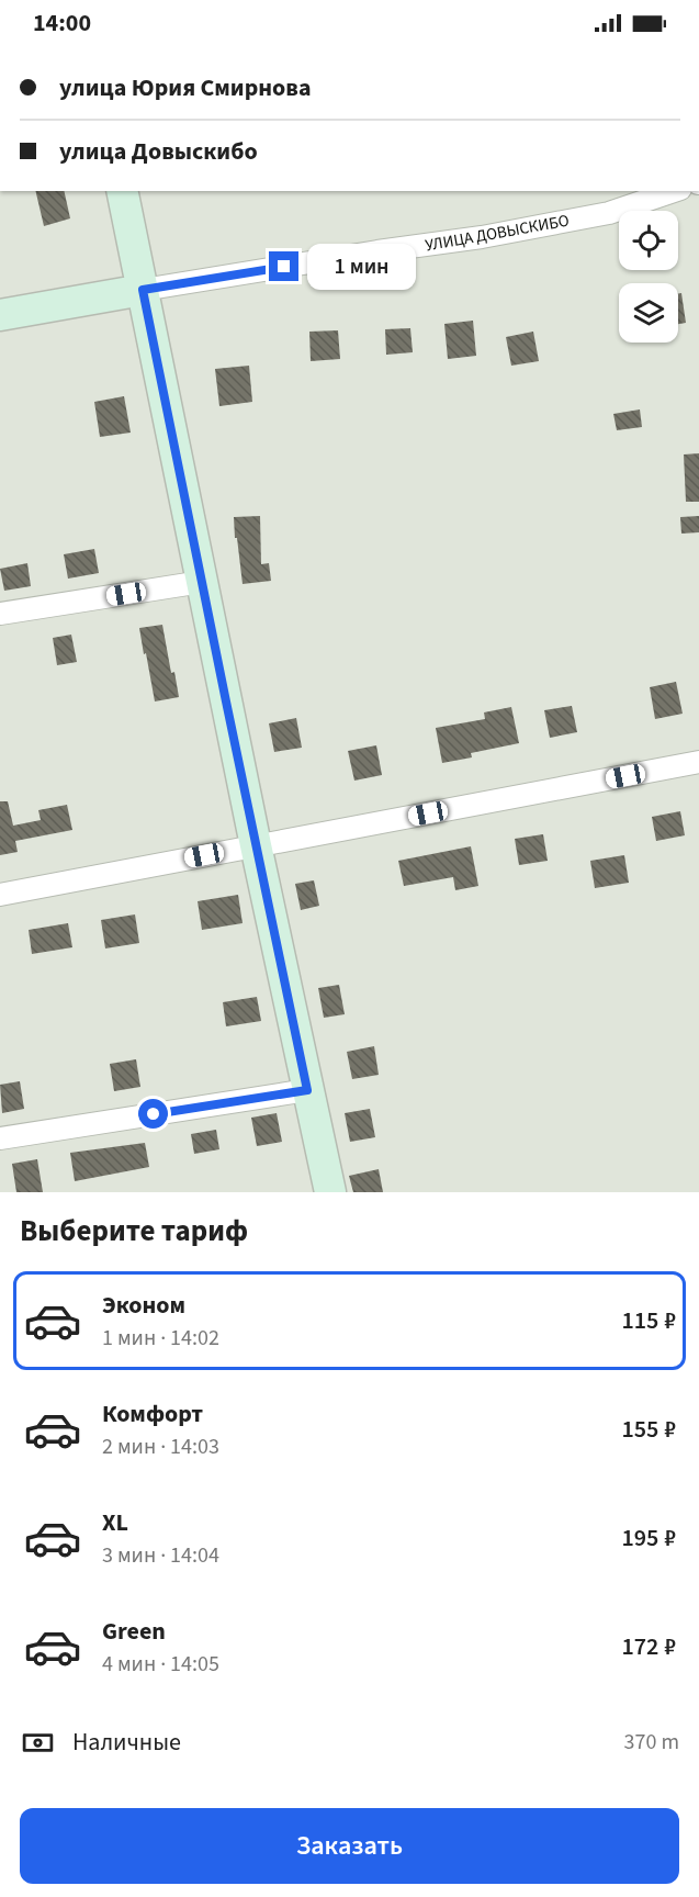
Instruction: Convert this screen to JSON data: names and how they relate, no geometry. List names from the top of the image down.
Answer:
{
  "streets": {
    "street": ["УЛИЦА ДОВЫСКИБО"]
  },
  "page": {
    "status": "14:00",
    "banner": ["улица Юрия Смирнова", "улица Довыскибо"],
    "bubble": "1 мин",
    "heading": "Выберите тариф",
    "list": [
      {
        "name": "Эконом",
        "note": "1 мин · 14:02",
        "value": "115 ₽"
      },
      {
        "name": "Комфорт",
        "note": "2 мин · 14:03",
        "value": "155 ₽"
      },
      {
        "name": "XL",
        "note": "3 мин · 14:04",
        "value": "195 ₽"
      },
      {
        "name": "Green",
        "note": "4 мин · 14:05",
        "value": "172 ₽"
      }
    ],
    "pay": ["Наличные", "370 m"],
    "buttons": "Заказать"
  }
}
